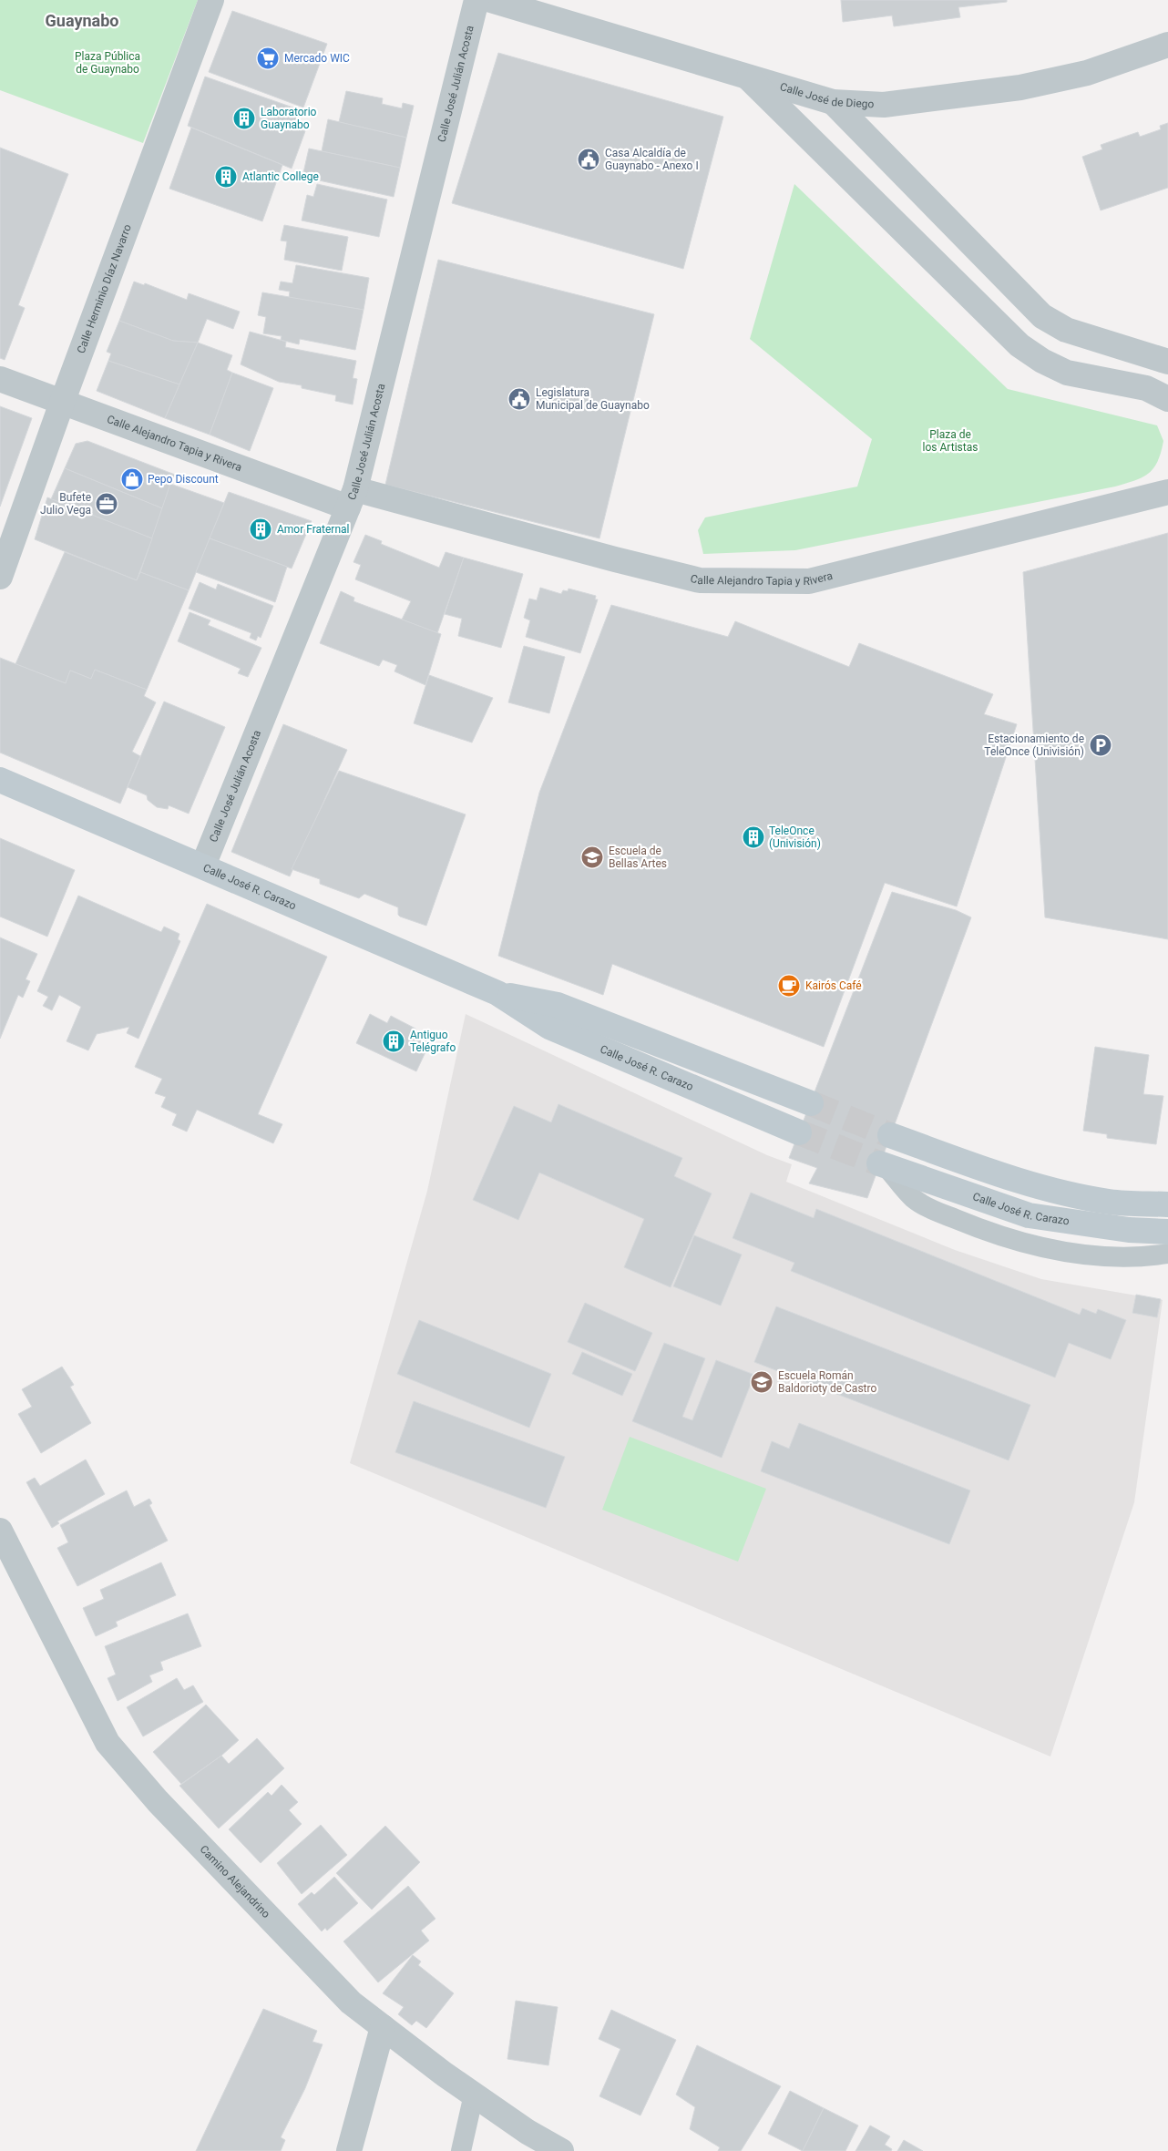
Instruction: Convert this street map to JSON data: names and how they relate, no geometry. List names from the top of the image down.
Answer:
{
  "streets": {
    "street": [
      "Calle José Julián Acosta",
      "Calle José de Diego",
      "Calle Herminio Díaz Navarro",
      "Calle Alejandro Tapia y Rivera",
      "Calle José R. Carazo",
      "Camino Alejandrino"
    ]
  },
  "crossings": [
    ["Calle José Julián Acosta", "Calle Alejandro Tapia y Rivera"],
    ["Calle José Julián Acosta", "Calle José R. Carazo"],
    ["Calle Herminio Díaz Navarro", "Calle Alejandro Tapia y Rivera"]
  ],
  "districts": ["Guaynabo"],
  "parks": ["Plaza Pública de Guaynabo", "Plaza de los Artistas"],
  "places": {
    "supermarket": ["Mercado WIC"],
    "building": [
      "Laboratorio Guaynabo",
      "Atlantic College",
      "Amor Fraternal",
      "TeleOnce (Univisión)",
      "Antiguo Telégrafo"
    ],
    "public building": ["Casa Alcaldía de Guaynabo - Anexo I", "Legislatura Municipal de Guaynabo"],
    "shop": ["Pepo Discount"],
    "office": ["Bufete Julio Vega"],
    "parking": ["Estacionamiento de TeleOnce (Univisión)"],
    "school or university": ["Escuela de Bellas Artes", "Escuela Román Baldorioty de Castro"],
    "cafe": ["Kairós Café"]
  }
}
